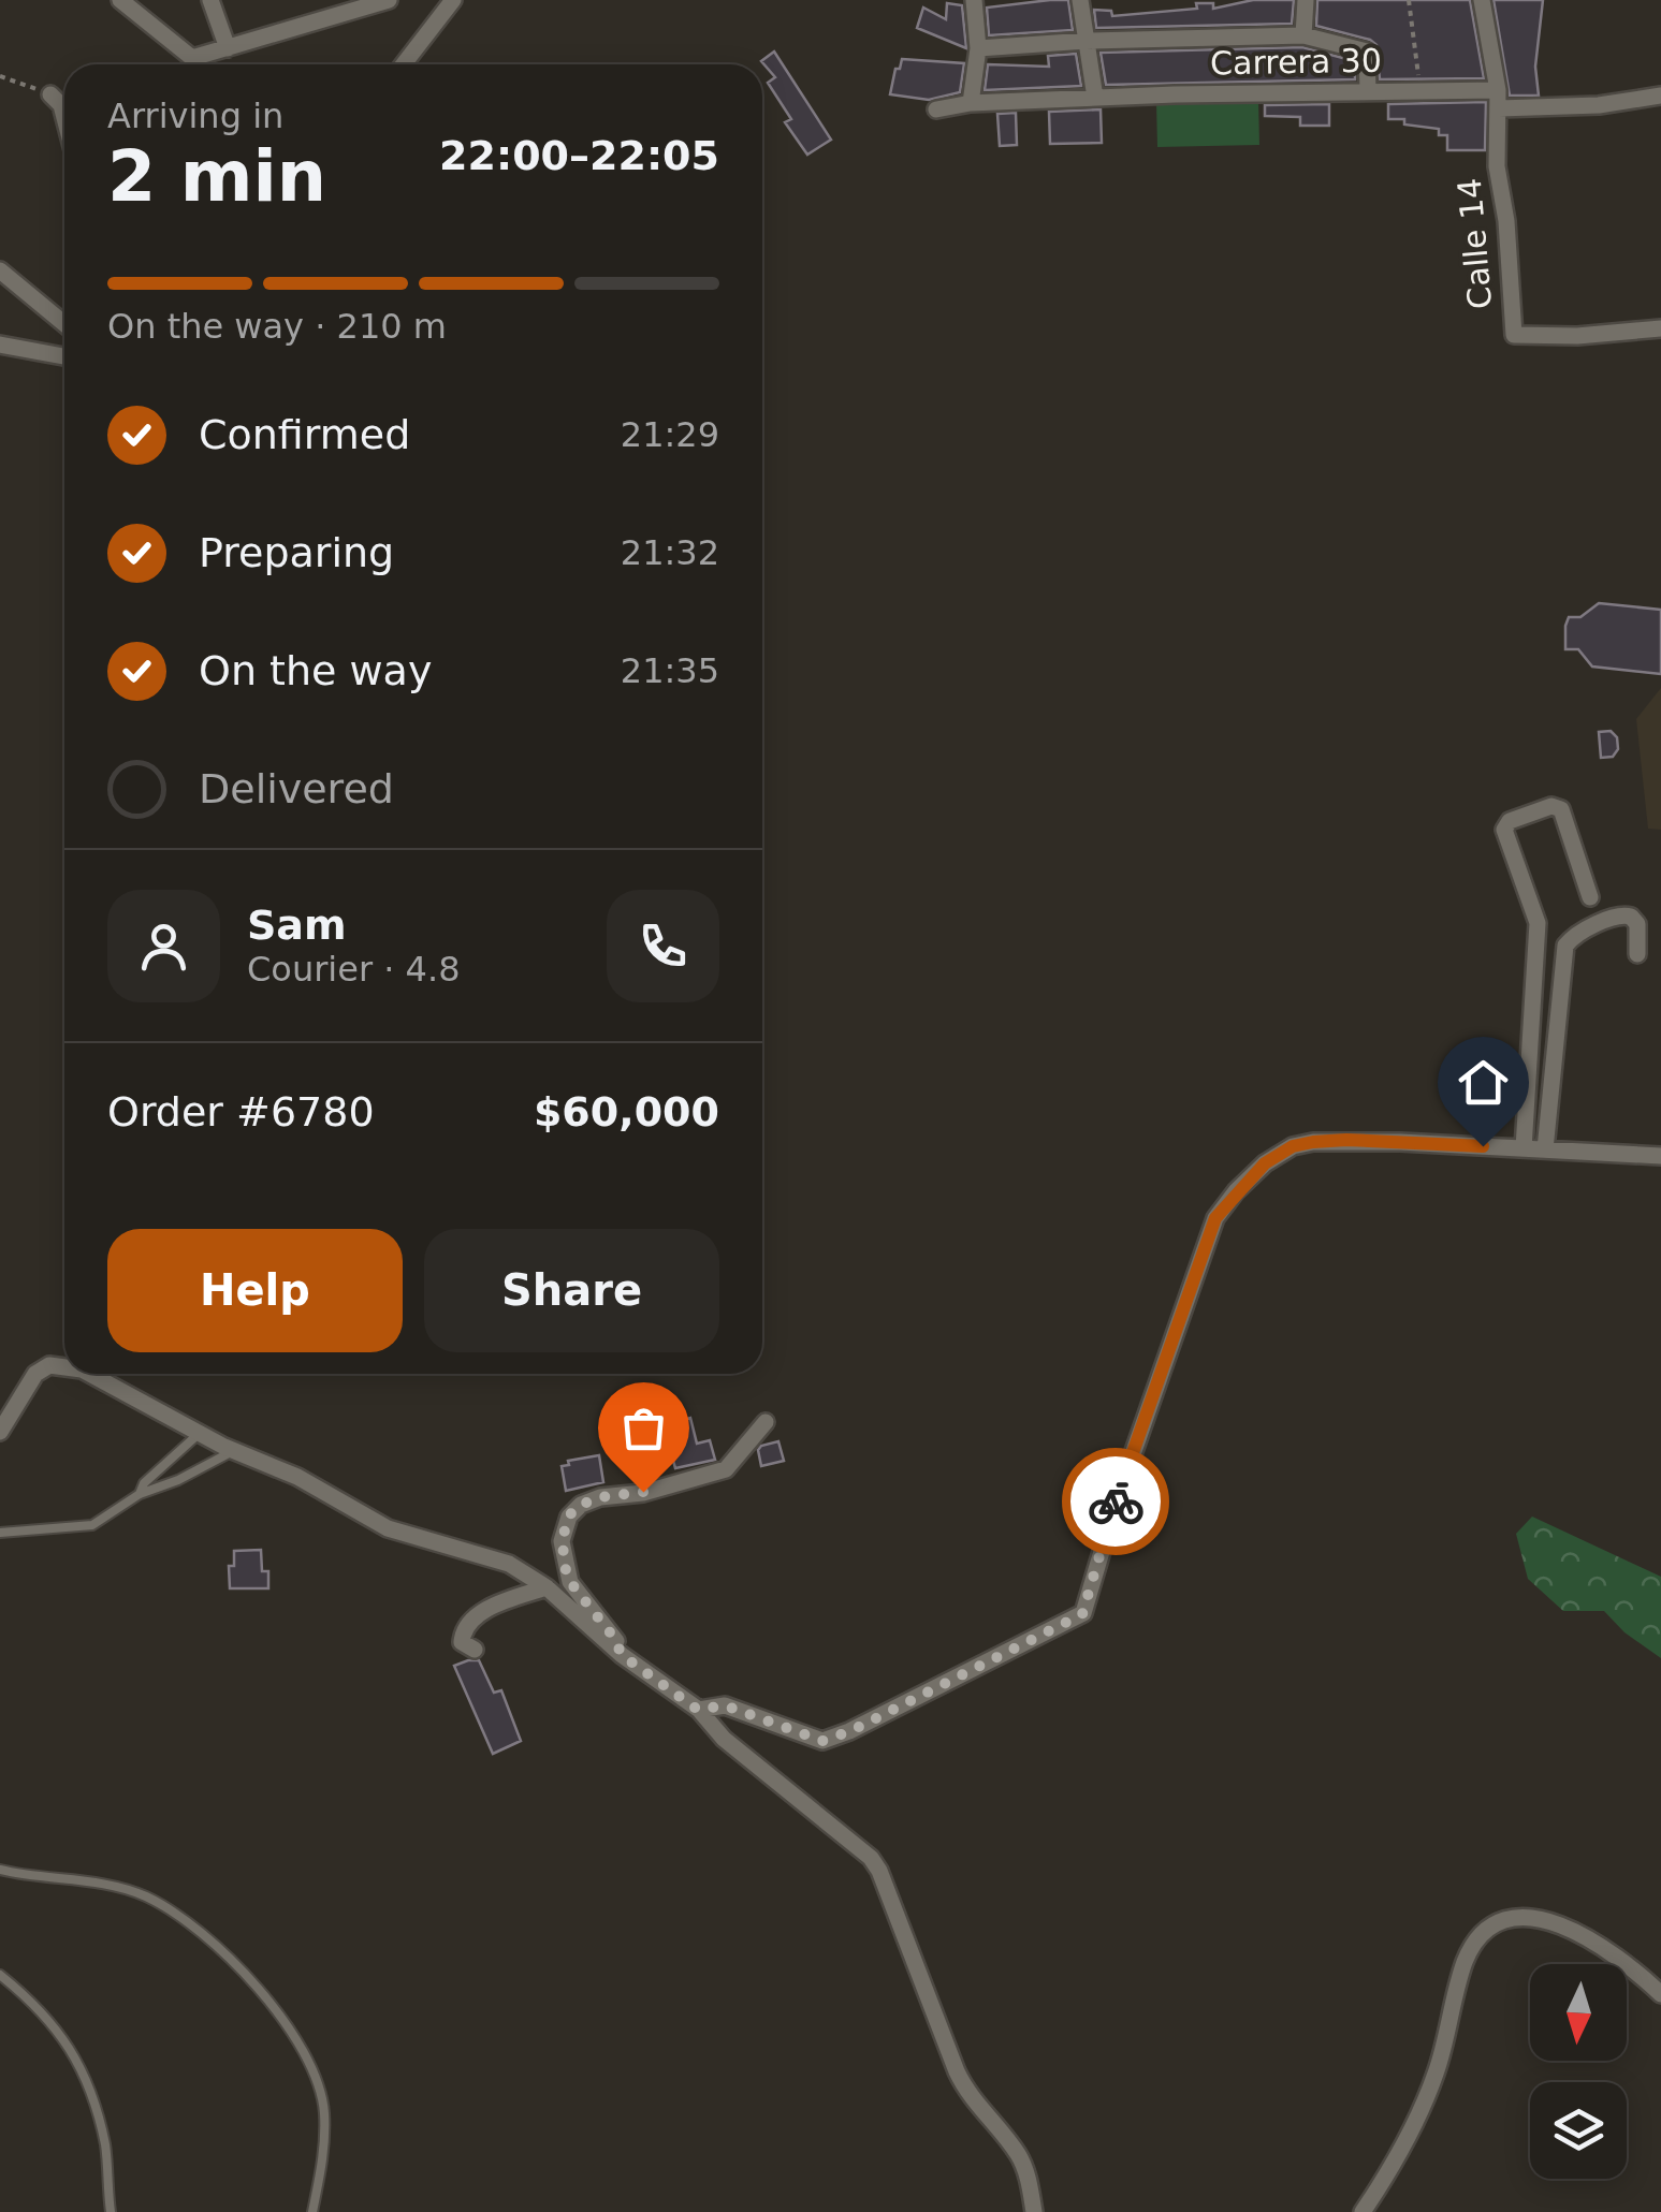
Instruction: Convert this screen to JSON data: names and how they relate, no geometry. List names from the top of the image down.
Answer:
{
  "streets": {
    "street": ["Carrera 30", "Calle 14"]
  },
  "crossings": [
    ["Carrera 30", "Calle 14"]
  ],
  "north": "bottom",
  "page": {
    "heading": ["2 min", "Arriving in", "22:00–22:05"],
    "panel": [
      "Sam",
      "Courier · 4.8",
      "Order #6780",
      "$60,000"
    ],
    "bar": "On the way · 210 m",
    "list": [
      ["Confirmed", "21:29"],
      ["Preparing", "21:32"],
      ["On the way", "21:35"],
      "Delivered"
    ],
    "buttons": ["Help", "Share"]
  }
}
